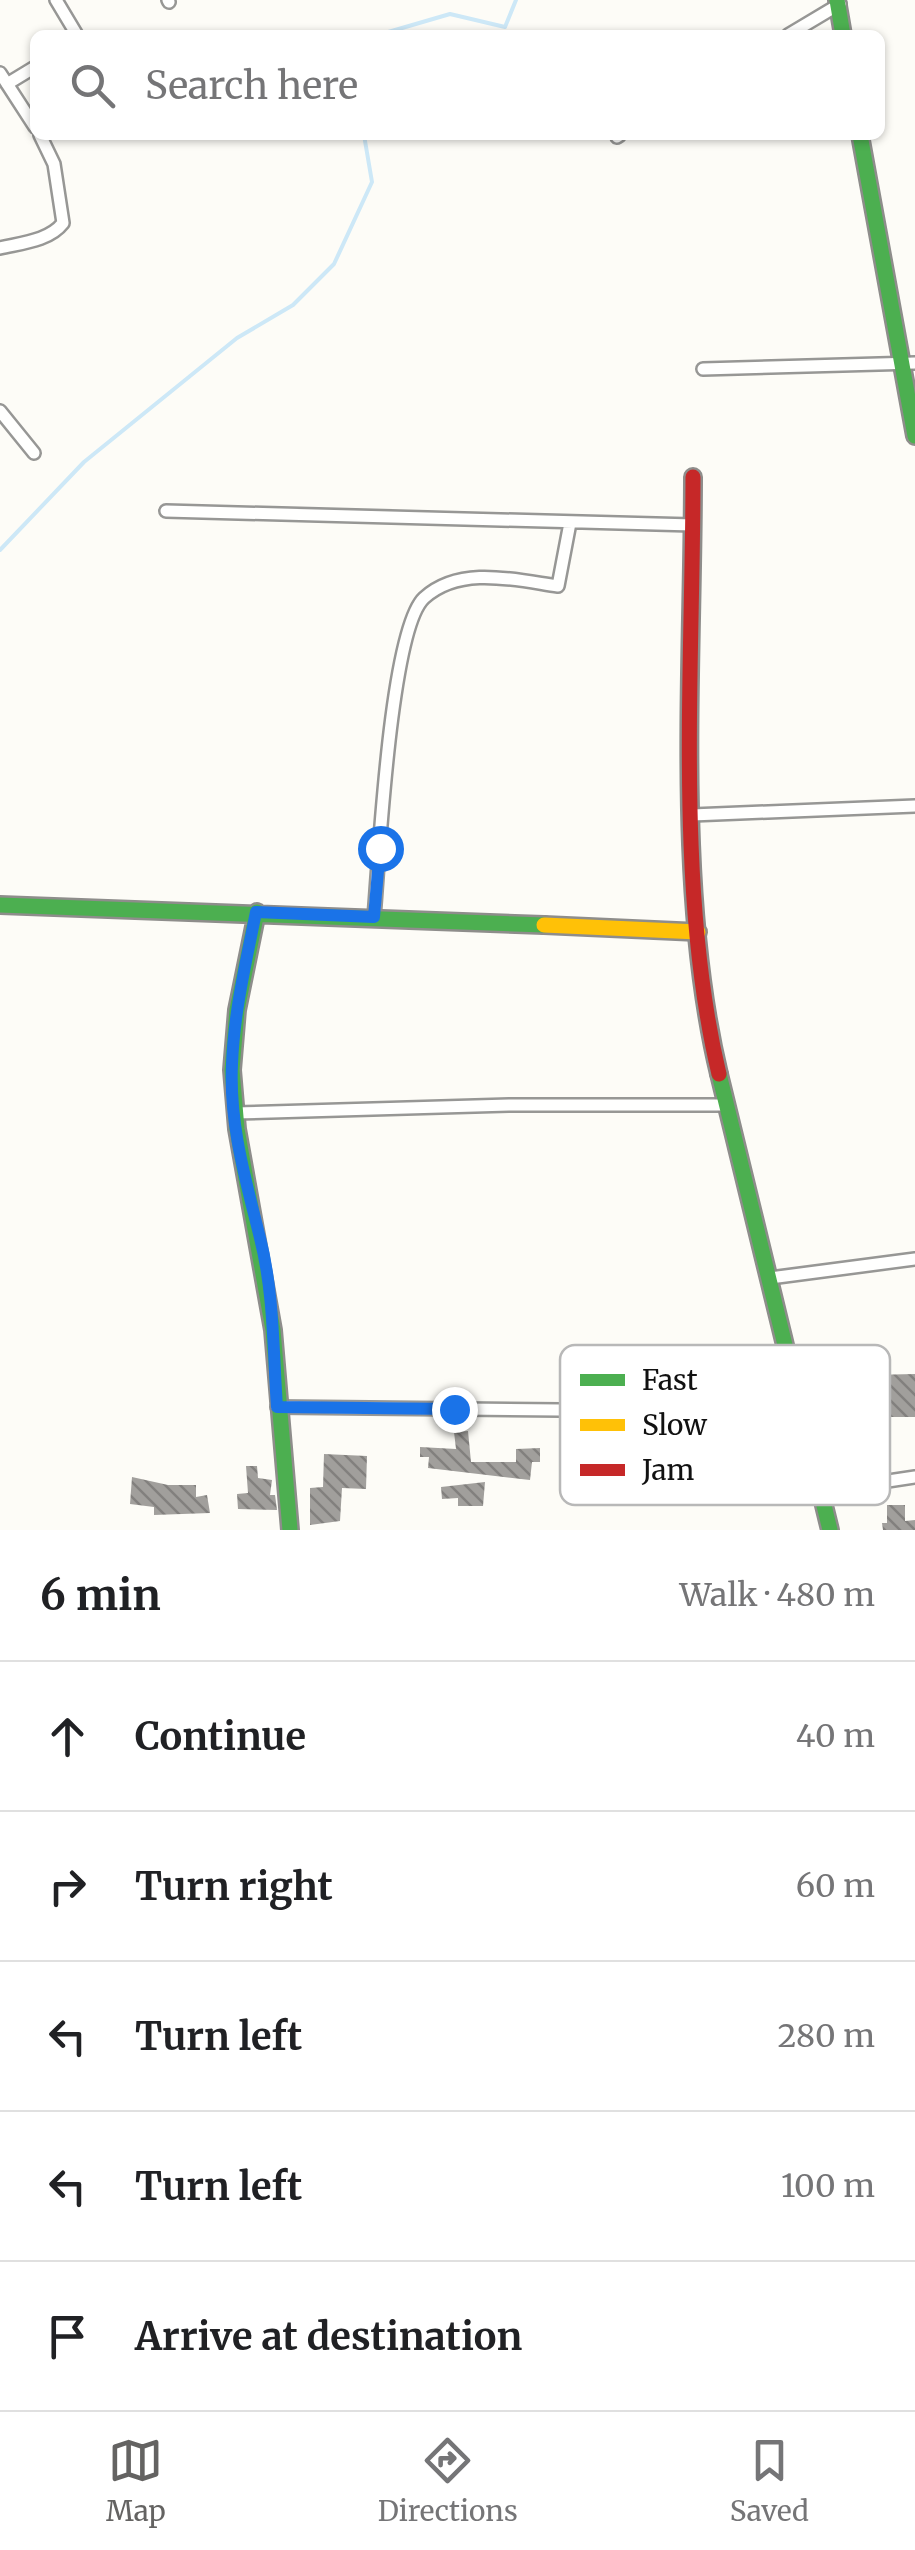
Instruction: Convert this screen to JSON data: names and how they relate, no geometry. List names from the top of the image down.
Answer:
{
  "legend": ["Fast", "Slow", "Jam"],
  "page": {
    "search": "Search here",
    "heading": ["6 min", "Walk · 480 m"],
    "list": [
      ["Continue", "40 m"],
      ["Turn right", "60 m"],
      ["Turn left", "280 m"],
      ["Turn left", "100 m"],
      "Arrive at destination"
    ],
    "nav": ["Map", "Directions", "Saved"]
  }
}
